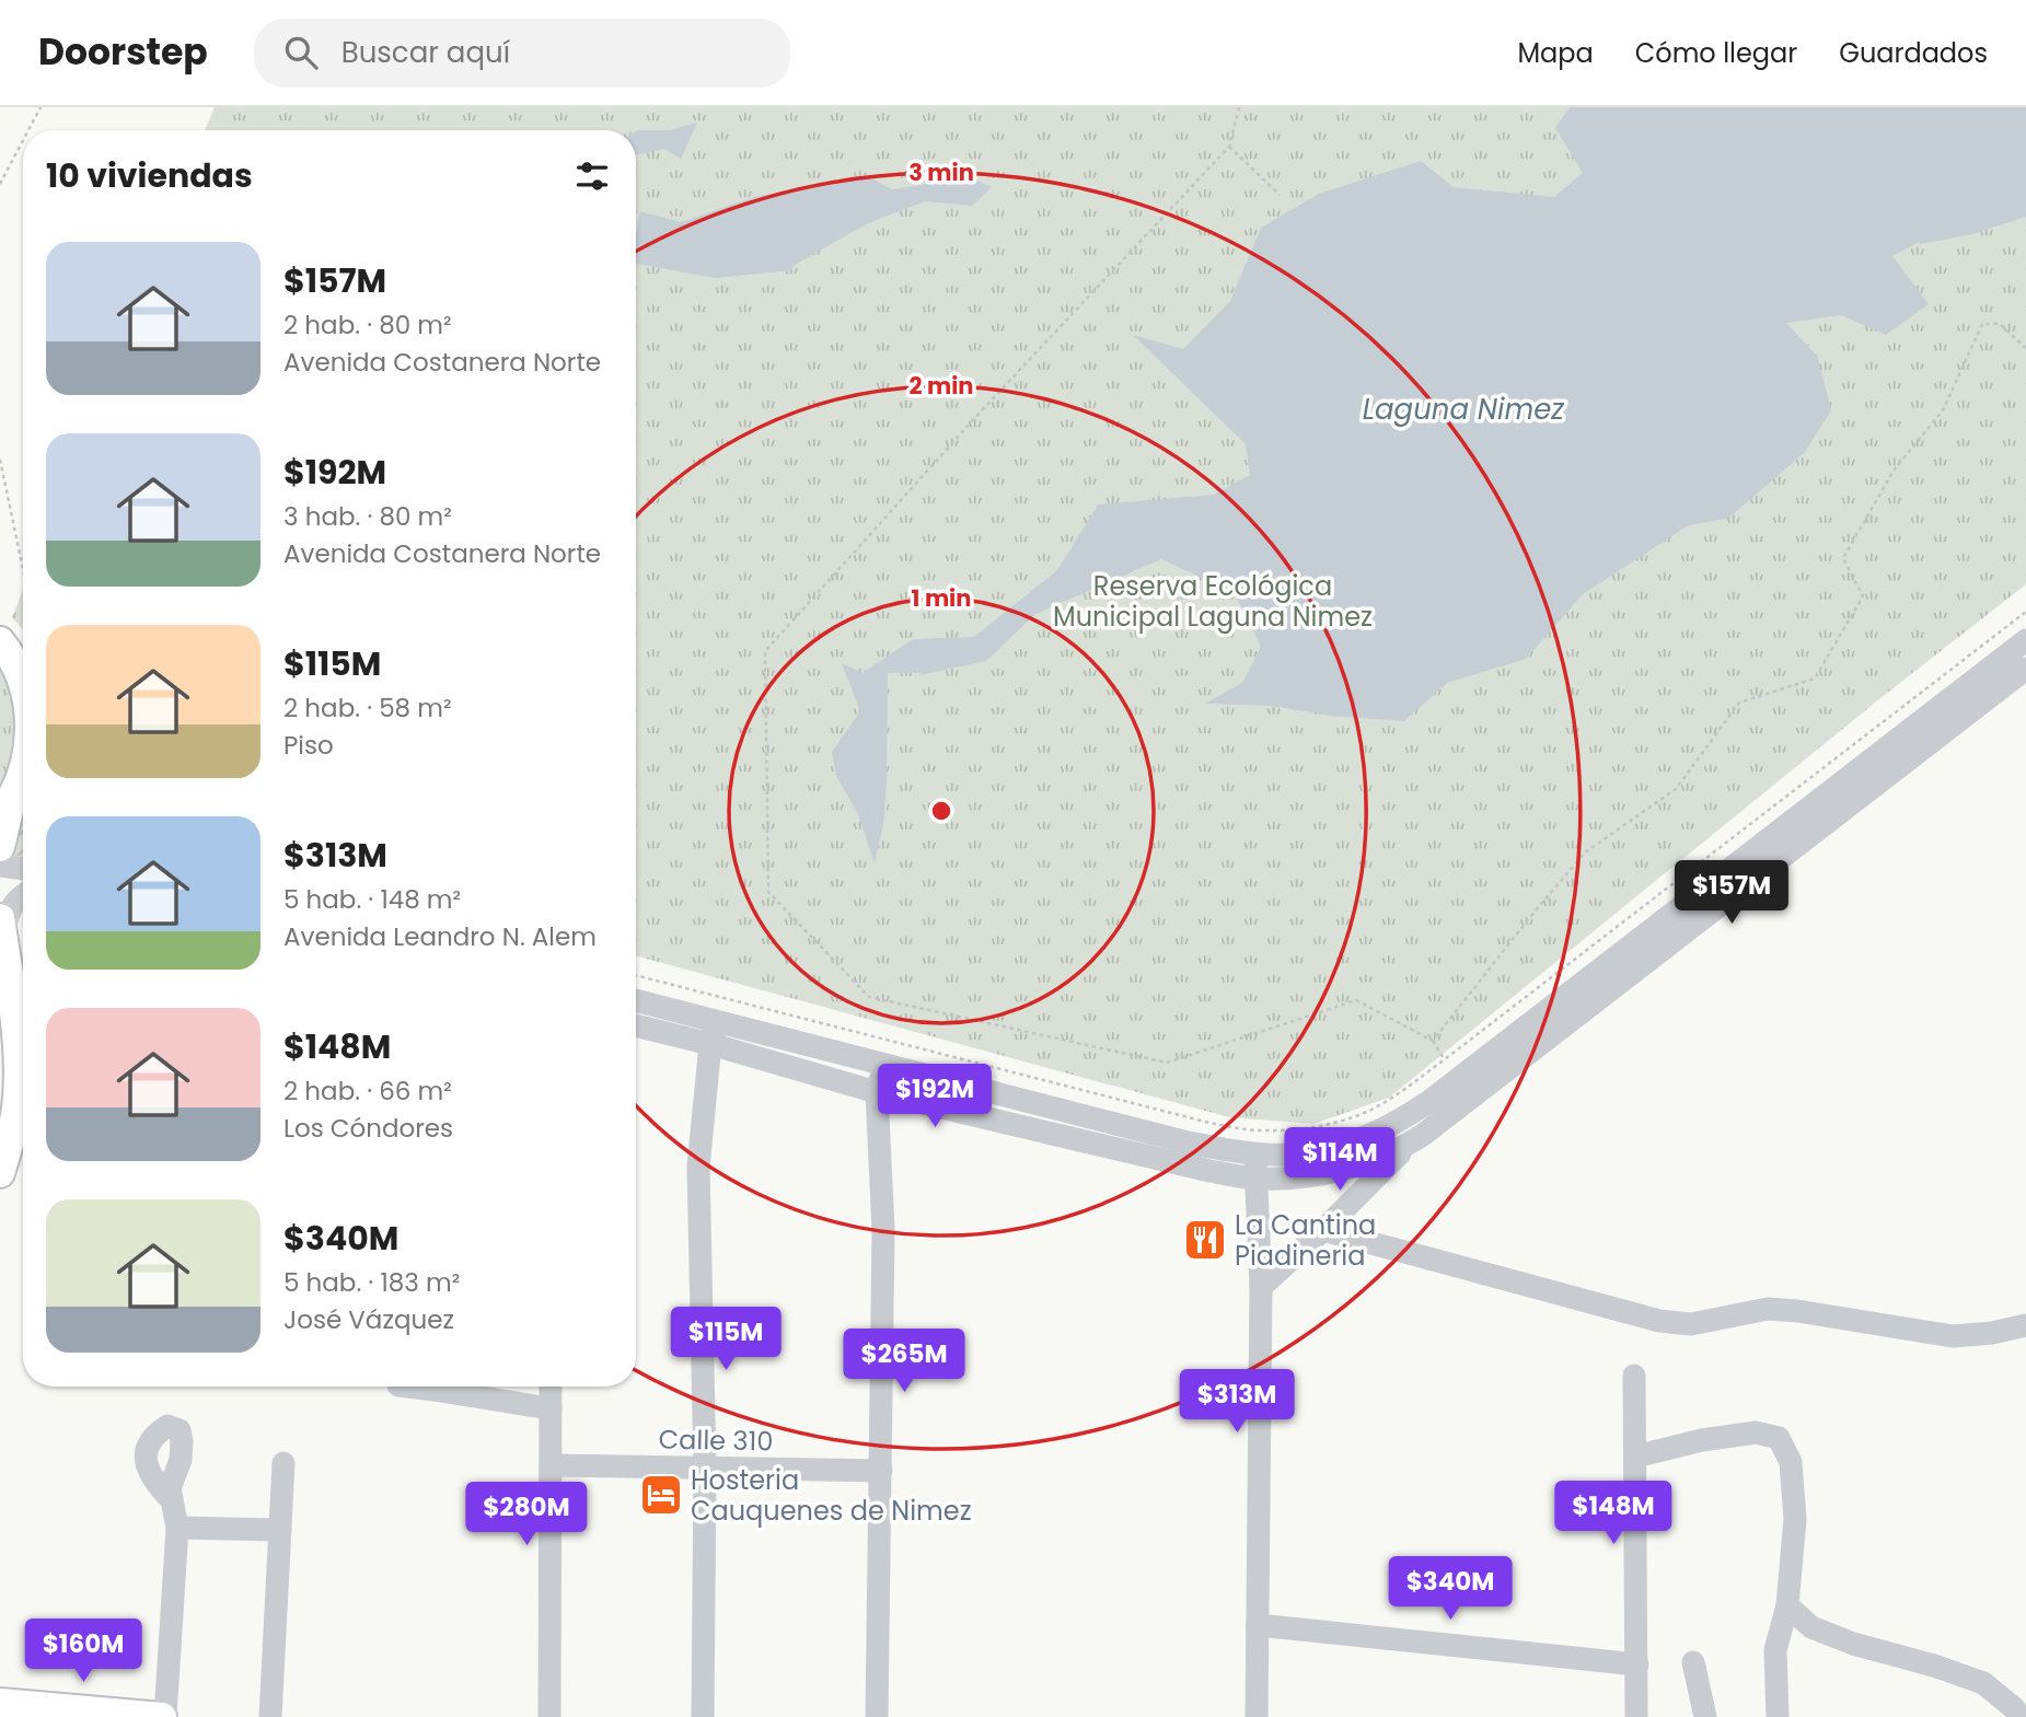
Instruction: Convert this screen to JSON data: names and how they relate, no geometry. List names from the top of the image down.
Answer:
{
  "streets": {
    "street": ["Calle 310"]
  },
  "water": ["Laguna Nimez"],
  "parks": ["Reserva Ecológica Municipal Laguna Nimez"],
  "places": {
    "restaurant": ["La Cantina Piadineria"],
    "hotel": ["Hosteria Cauquenes de Nimez"]
  },
  "page": {
    "header": "Doorstep",
    "search": "Buscar aquí",
    "nav": ["Mapa", "Cómo llegar", "Guardados"],
    "heading": "10 viviendas",
    "list": [
      {
        "name": "$157M",
        "note": "2 hab. · 80 m² · Avenida Costanera Norte"
      },
      {
        "name": "$192M",
        "note": "3 hab. · 80 m² · Avenida Costanera Norte"
      },
      {
        "name": "$115M",
        "note": "2 hab. · 58 m² · Piso"
      },
      {
        "name": "$313M",
        "note": "5 hab. · 148 m² · Avenida Leandro N. Alem"
      },
      {
        "name": "$148M",
        "note": "2 hab. · 66 m² · Los Cóndores"
      },
      {
        "name": "$340M",
        "note": "5 hab. · 183 m² · José Vázquez"
      }
    ],
    "price": [
      "$157M",
      "$192M",
      "$114M",
      "$115M",
      "$265M",
      "$313M",
      "$148M",
      "$280M",
      "$340M",
      "$160M"
    ]
  },
  "rings": ["3 min", "2 min", "1 min"]
}
